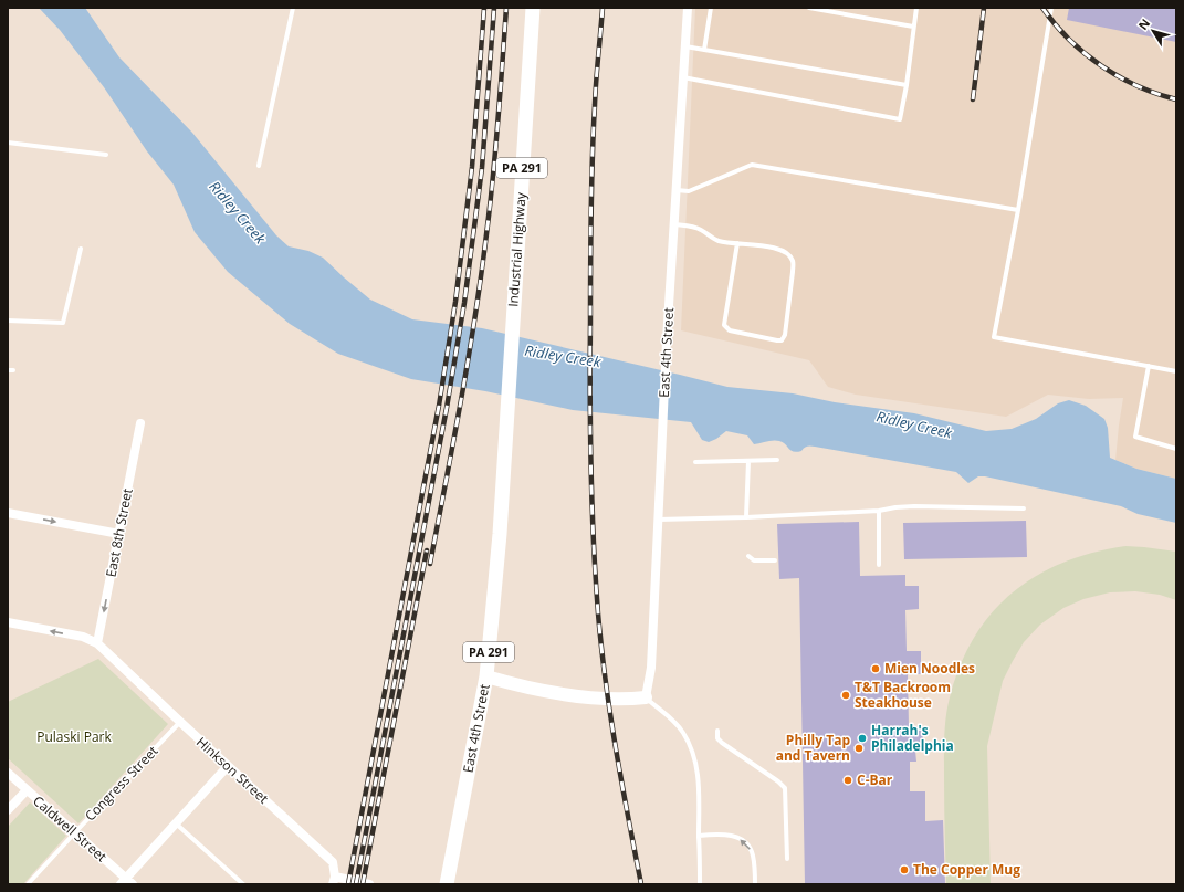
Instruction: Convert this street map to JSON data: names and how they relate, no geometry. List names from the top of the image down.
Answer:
{
  "streets": {
    "main road": ["PA 291", "Industrial Highway", "East 4th Street"],
    "street": ["East 8th Street", "Hinkson Street", "Caldwell Street"],
    "lane": ["Congress Street"]
  },
  "crossings": [
    ["Industrial Highway", "East 4th Street"],
    ["East 8th Street", "Hinkson Street"],
    ["Hinkson Street", "Congress Street"],
    ["Congress Street", "Caldwell Street"]
  ],
  "one_way": ["East 8th Street"],
  "water": ["Ridley Creek"],
  "parks": ["Pulaski Park"],
  "places": [
    "Mien Noodles",
    "T&T Backroom Steakhouse",
    "Harrah's Philadelphia",
    "Philly Tap and Tavern",
    "C-Bar",
    "The Copper Mug"
  ],
  "north": "top left"
}
